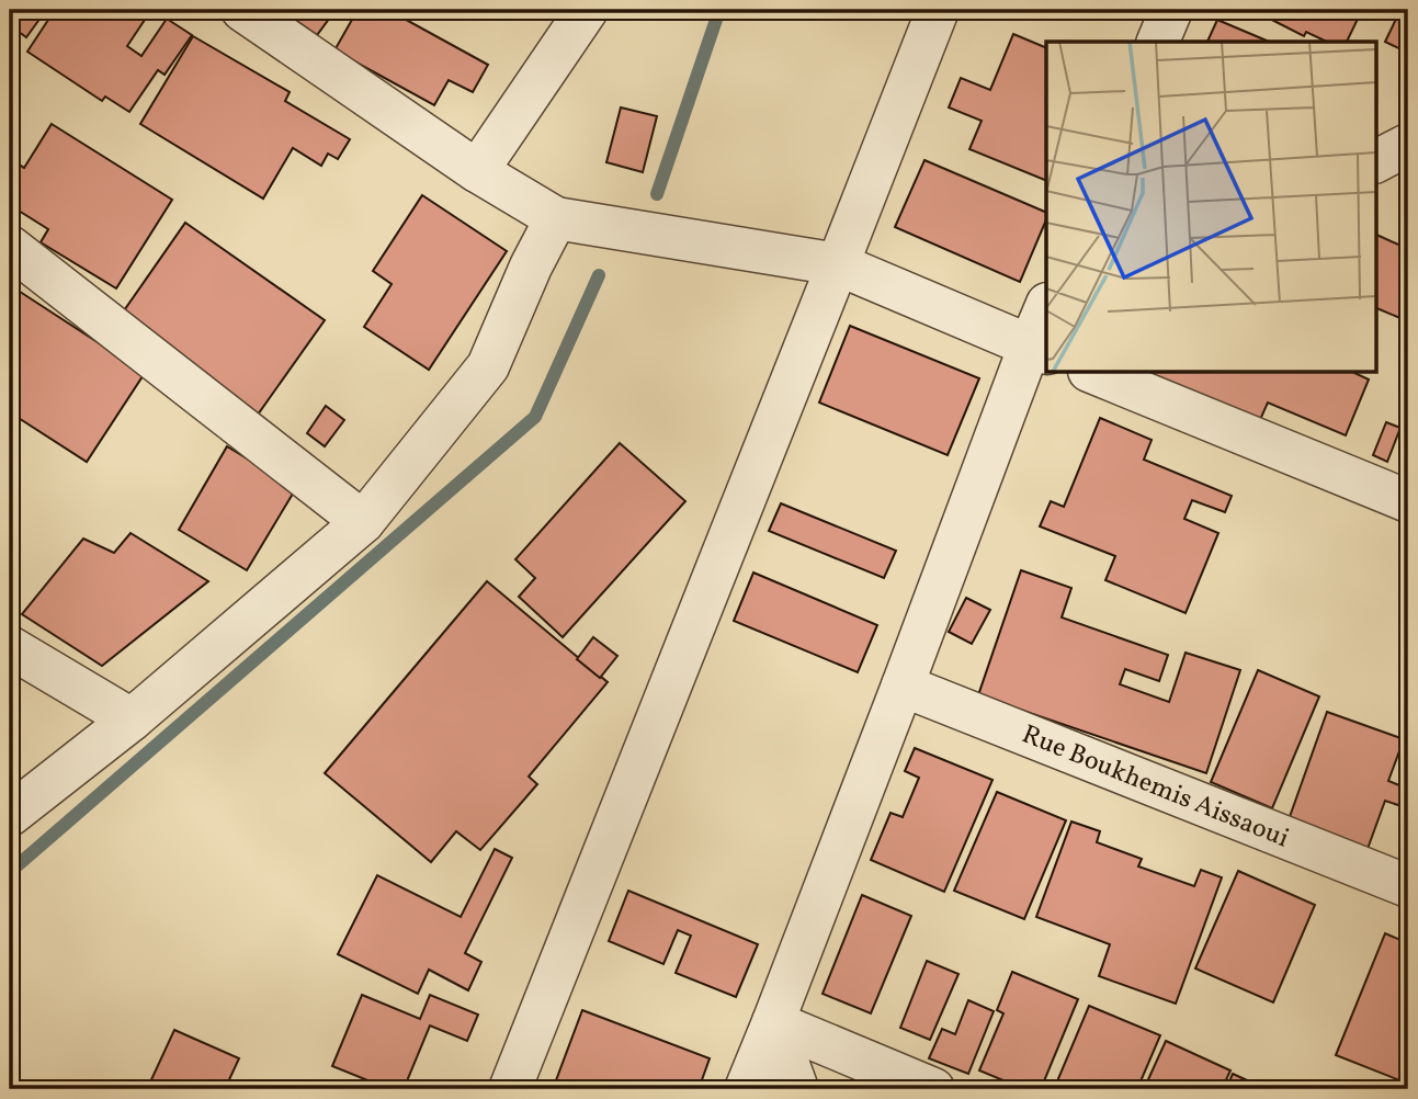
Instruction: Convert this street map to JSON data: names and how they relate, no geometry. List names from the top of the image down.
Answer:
{
  "streets": {
    "street": ["Rue Boukhemis Aissaoui"]
  }
}
